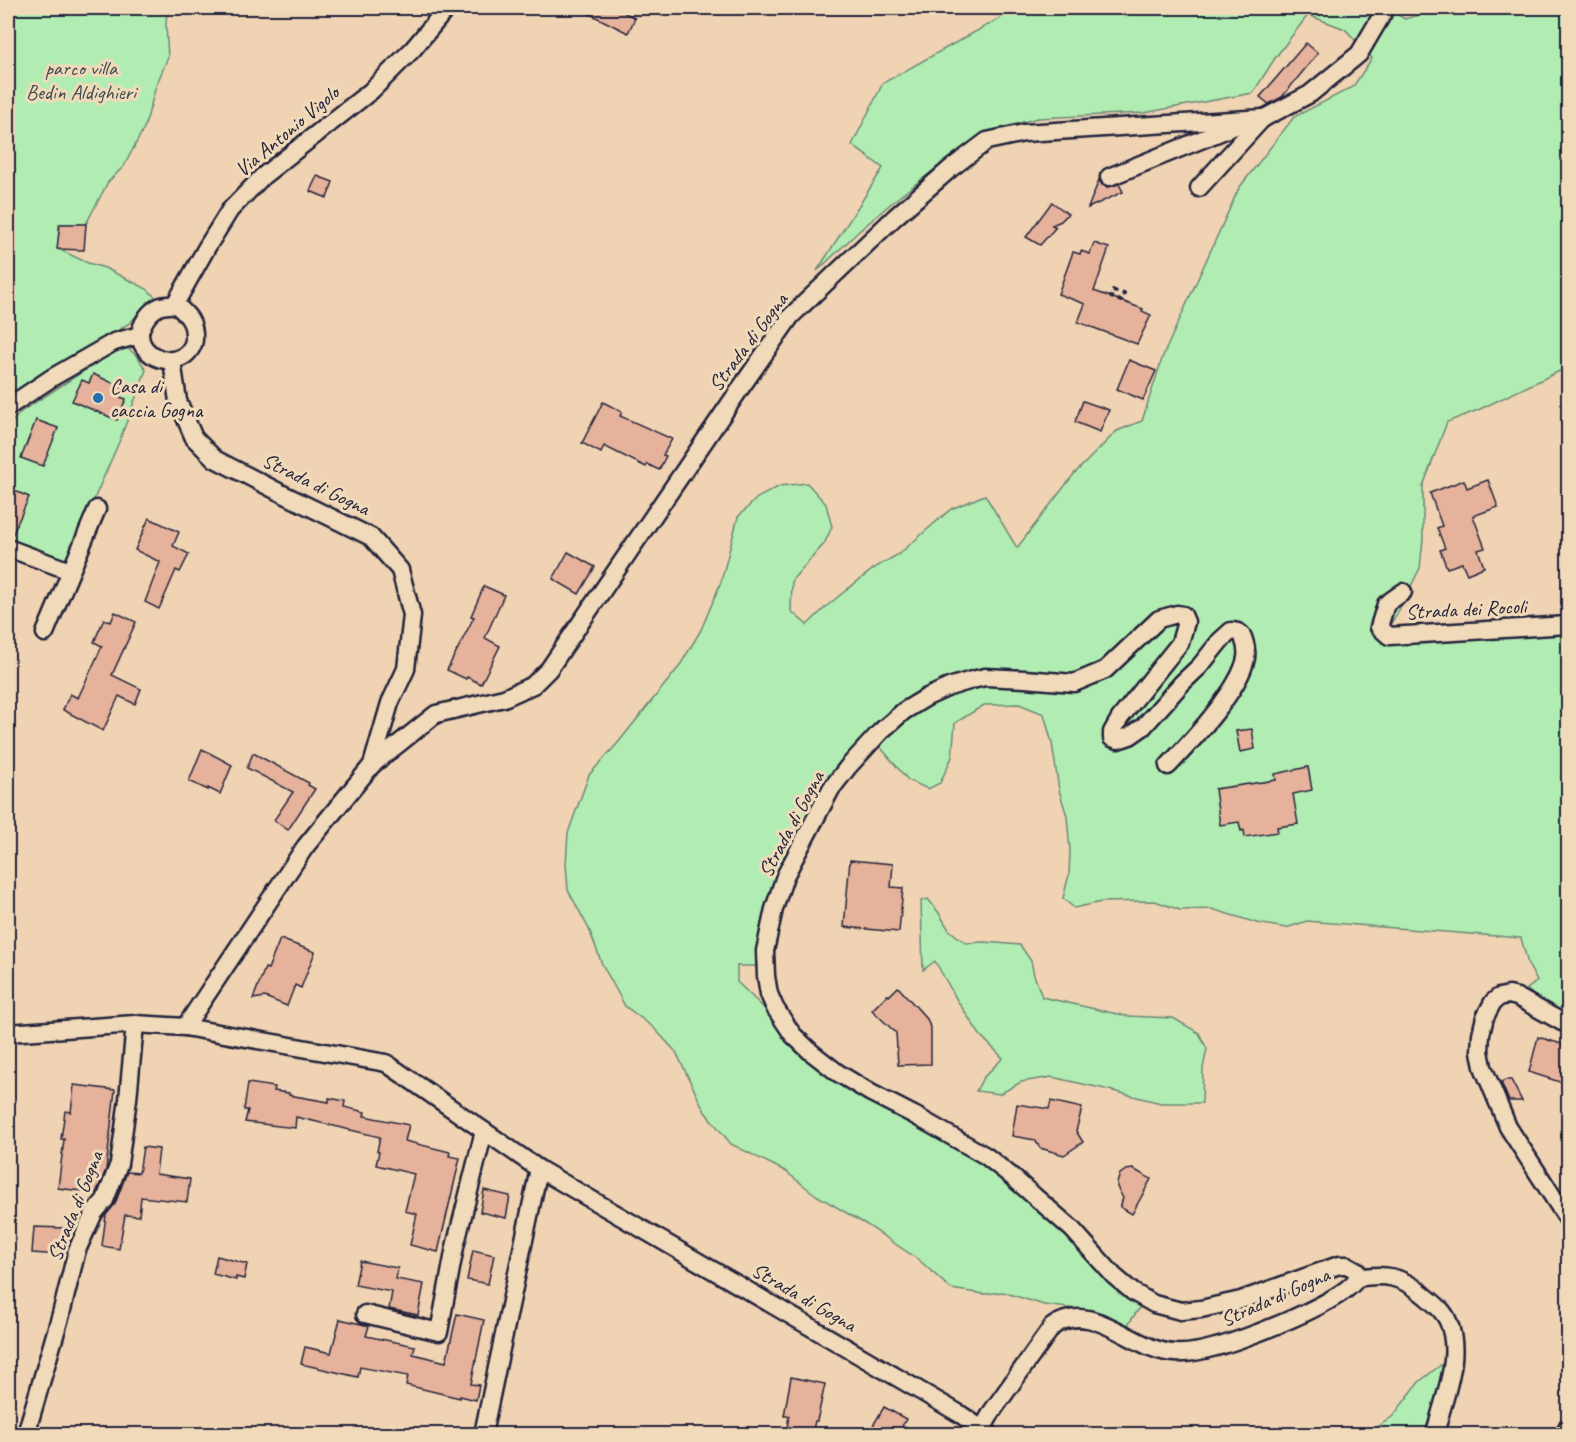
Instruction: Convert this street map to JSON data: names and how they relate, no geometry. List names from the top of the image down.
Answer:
{
  "streets": {
    "street": ["Via Antonio Vigolo", "Strada di Gogna", "Strada dei Rocoli"]
  },
  "crossings": [
    ["Via Antonio Vigolo", "Strada di Gogna"]
  ],
  "parks": ["parco villa Bedin Aldighieri"],
  "places": ["Casa di caccia Gogna"]
}
